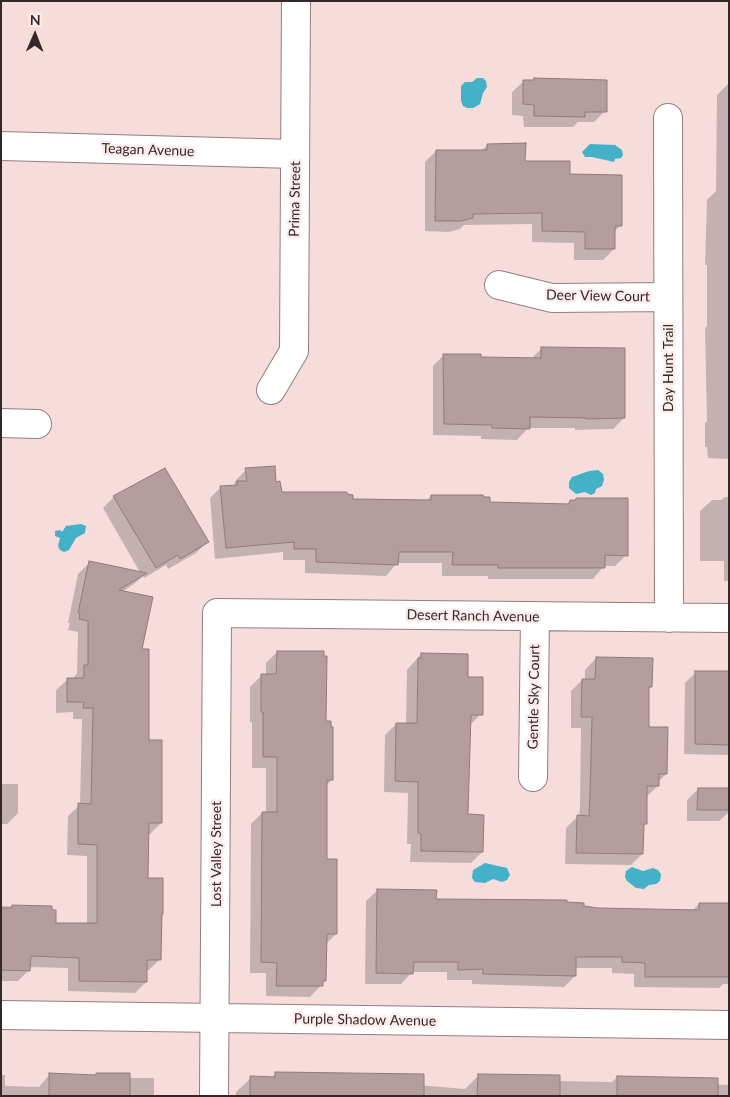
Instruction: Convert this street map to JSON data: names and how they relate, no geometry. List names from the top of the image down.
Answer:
{
  "streets": {
    "street": [
      "Teagan Avenue",
      "Prima Street",
      "Deer View Court",
      "Day Hunt Trail",
      "Desert Ranch Avenue",
      "Gentle Sky Court",
      "Lost Valley Street",
      "Purple Shadow Avenue"
    ]
  },
  "crossings": [
    ["Teagan Avenue", "Prima Street"],
    ["Deer View Court", "Day Hunt Trail"],
    ["Day Hunt Trail", "Desert Ranch Avenue"],
    ["Desert Ranch Avenue", "Gentle Sky Court"],
    ["Desert Ranch Avenue", "Lost Valley Street"],
    ["Lost Valley Street", "Purple Shadow Avenue"]
  ],
  "north": "top"
}
